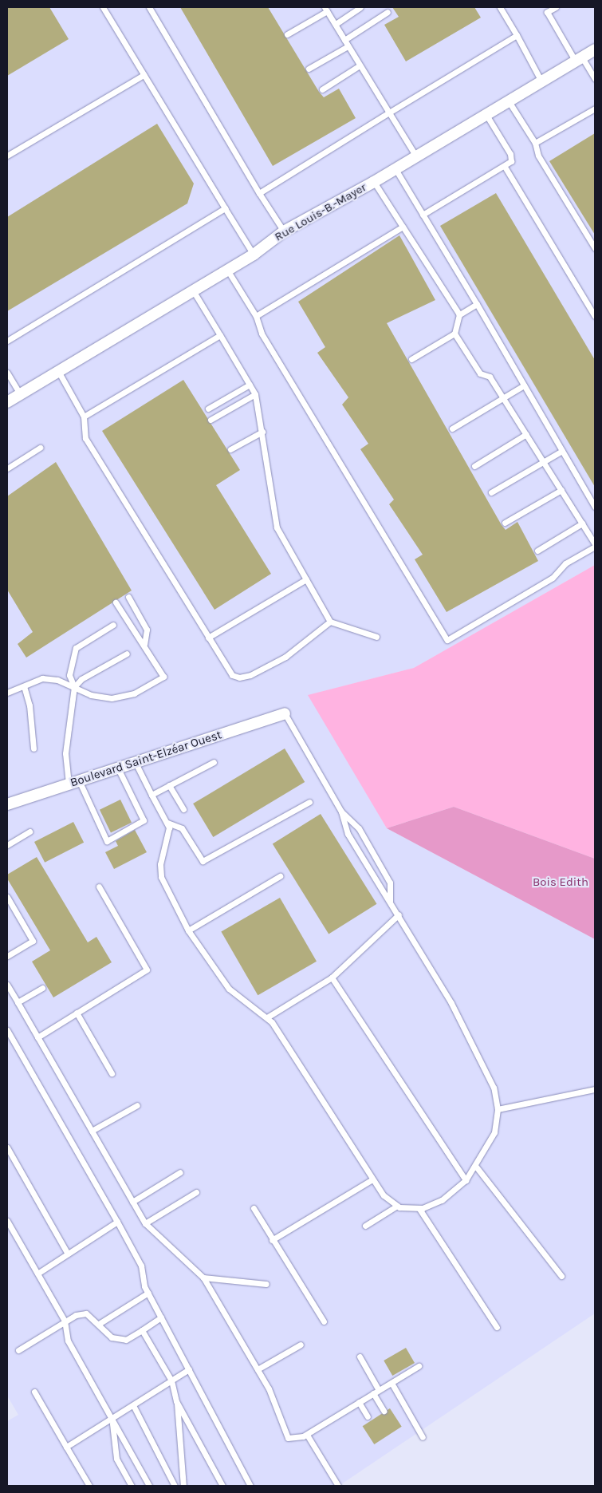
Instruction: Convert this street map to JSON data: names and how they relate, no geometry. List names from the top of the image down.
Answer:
{
  "streets": {
    "street": ["Rue Louis-B.-Mayer", "Boulevard Saint-Elzéar Ouest"]
  },
  "parks": ["Bois Edith"]
}
